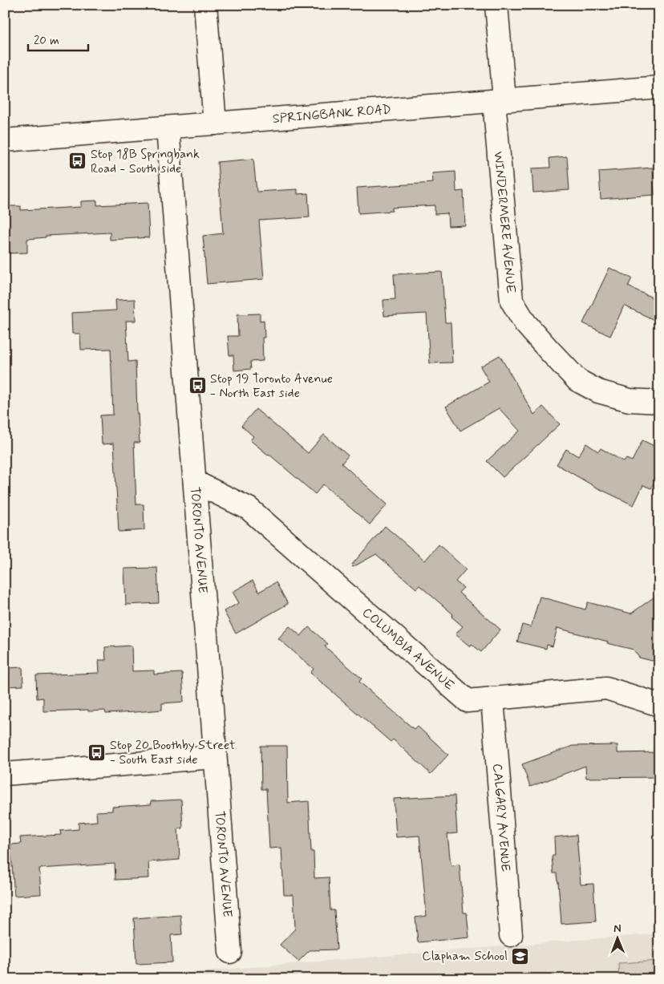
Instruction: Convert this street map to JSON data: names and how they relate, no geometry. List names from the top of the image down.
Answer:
{
  "streets": {
    "street": [
      "SPRINGBANK ROAD",
      "WINDERMERE AVENUE",
      "TORONTO AVENUE",
      "COLUMBIA AVENUE",
      "CALGARY AVENUE"
    ]
  },
  "crossings": [
    ["SPRINGBANK ROAD", "WINDERMERE AVENUE"],
    ["SPRINGBANK ROAD", "TORONTO AVENUE"],
    ["TORONTO AVENUE", "COLUMBIA AVENUE"],
    ["COLUMBIA AVENUE", "CALGARY AVENUE"]
  ],
  "places": {
    "bus stop": ["Stop 18B Springbank Road - South side", "Stop 19 Toronto Avenue - North East side", "Stop 20 Boothby Street - South East side"],
    "school or university": ["Clapham School"]
  },
  "scale_bar": "20 m",
  "north": "top"
}
